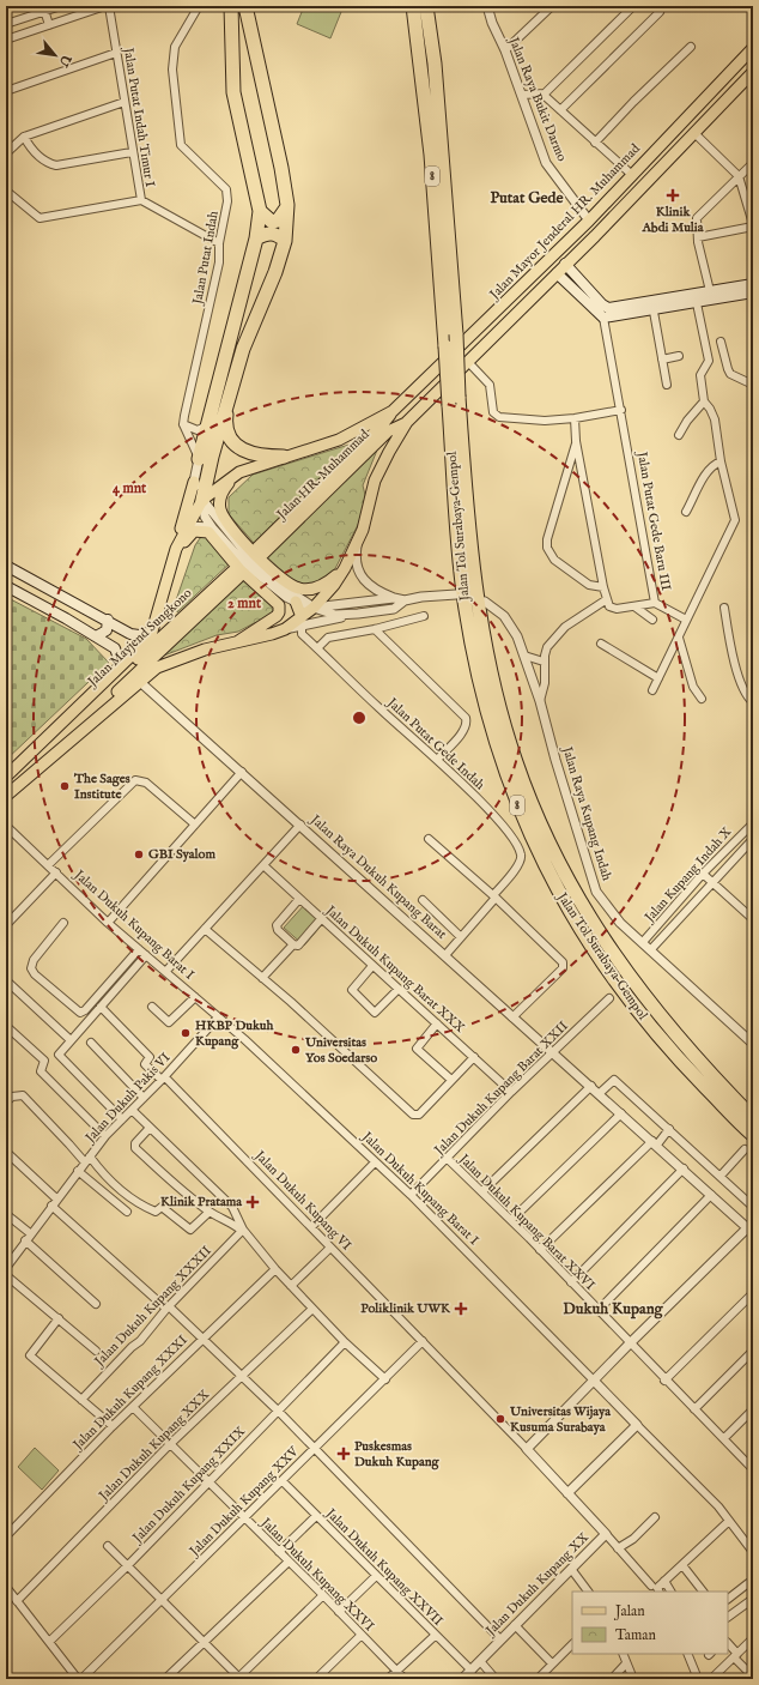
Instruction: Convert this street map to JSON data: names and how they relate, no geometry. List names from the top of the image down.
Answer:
{
  "streets": {
    "highway": ["8", "Jalan Tol Surabaya–Gempol"],
    "main road": ["Jalan Mayor Jenderal HR. Muhammad", "Jalan HR. Muhammad", "Jalan Mayjend Sungkono"],
    "street": [
      "Jalan Raya Bukit Darmo",
      "Jalan Putat Indah Timur I",
      "Jalan Putat Indah",
      "Jalan Putat Gede Baru III",
      "Jalan Putat Gede Indah",
      "Jalan Raya Kupang Indah",
      "Jalan Kupang Indah X",
      "Jalan Raya Dukuh Kupang Barat",
      "Jalan Dukuh Kupang Barat I",
      "Jalan Dukuh Kupang Barat XXX",
      "Jalan Dukuh Kupang Barat XXII",
      "Jalan Dukuh Pakis VI",
      "Jalan Dukuh Kupang VI",
      "Jalan Dukuh Kupang Barat XXVI",
      "Jalan Dukuh Kupang XXXII",
      "Jalan Dukuh Kupang XXXI",
      "Jalan Dukuh Kupang XXX",
      "Jalan Dukuh Kupang XXIX",
      "Jalan Dukuh Kupang XXV",
      "Jalan Dukuh Kupang XXVII",
      "Jalan Dukuh Kupang XXVI",
      "Jalan Dukuh Kupang XX"
    ]
  },
  "crossings": [
    ["Jalan Raya Bukit Darmo", "Jalan Mayor Jenderal HR. Muhammad"],
    ["Jalan Putat Indah Timur I", "Jalan Putat Indah"],
    ["Jalan Mayor Jenderal HR. Muhammad", "Jalan HR. Muhammad"],
    ["Jalan Putat Gede Indah", "Jalan Raya Dukuh Kupang Barat"],
    ["Jalan Raya Kupang Indah", "Jalan Kupang Indah X"],
    ["Jalan Raya Dukuh Kupang Barat", "Jalan Dukuh Kupang Barat XXII"],
    ["Jalan Dukuh Kupang Barat I", "Jalan Dukuh Kupang Barat XXII"],
    ["Jalan Dukuh Kupang Barat I", "Jalan Dukuh Pakis VI"],
    ["Jalan Dukuh Kupang Barat XXX", "Jalan Dukuh Kupang Barat XXII"],
    ["Jalan Dukuh Kupang Barat XXII", "Jalan Dukuh Kupang Barat XXVI"],
    ["Jalan Dukuh Pakis VI", "Jalan Dukuh Kupang VI"],
    ["Jalan Dukuh Kupang VI", "Jalan Dukuh Kupang XXV"],
    ["Jalan Dukuh Kupang VI", "Jalan Dukuh Kupang XX"],
    ["Jalan Dukuh Kupang XXXI", "Jalan Dukuh Kupang XXVI"],
    ["Jalan Dukuh Kupang XXX", "Jalan Dukuh Kupang XXVI"],
    ["Jalan Dukuh Kupang XXIX", "Jalan Dukuh Kupang XXVI"],
    ["Jalan Dukuh Kupang XXV", "Jalan Dukuh Kupang XXVII"],
    ["Jalan Dukuh Kupang XXV", "Jalan Dukuh Kupang XXVI"],
    ["Jalan Dukuh Kupang XXV", "Jalan Dukuh Kupang XX"],
    ["Jalan Dukuh Kupang XXVII", "Jalan Dukuh Kupang XX"]
  ],
  "districts": ["Putat Gede", "Dukuh Kupang"],
  "places": {
    "health": [
      "Klinik Abdi Mulia",
      "Klinik Pratama",
      "Poliklinik UWK",
      "Puskesmas Dukuh Kupang"
    ],
    "other": [
      "The Sages Institute",
      "GBI Syalom",
      "HKBP Dukuh Kupang",
      "Universitas Yos Soedarso",
      "Universitas Wijaya Kusuma Surabaya"
    ]
  },
  "legend": ["Jalan", "Taman"],
  "north": "bottom right",
  "rings": ["4 mnt", "2 mnt"]
}
